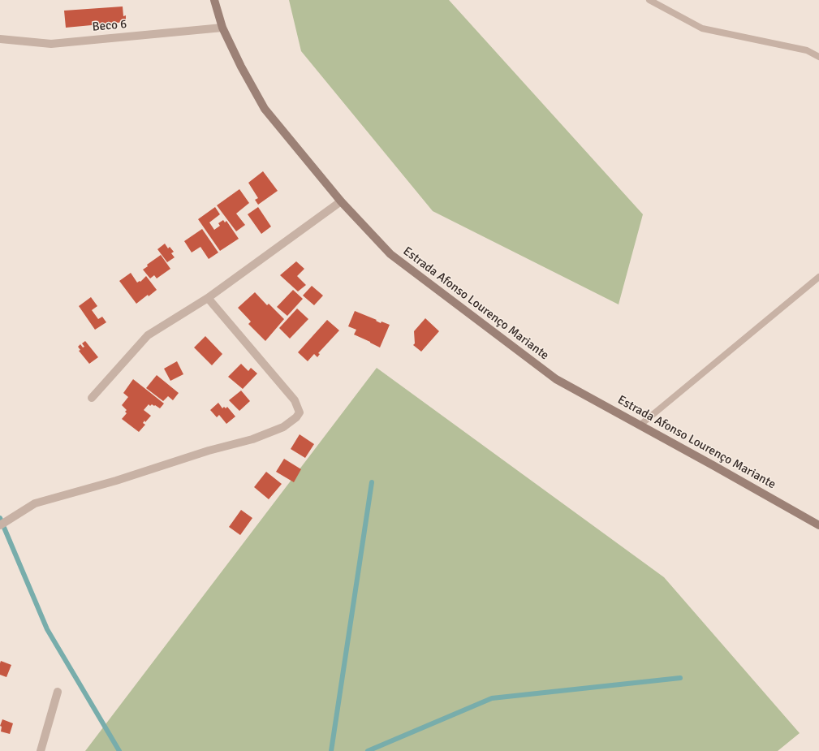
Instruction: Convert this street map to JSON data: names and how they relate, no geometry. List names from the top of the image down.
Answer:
{
  "streets": {
    "main road": ["Estrada Afonso Lourenço Mariante"],
    "street": ["Beco 6"]
  },
  "crossings": [
    ["Beco 6", "Estrada Afonso Lourenço Mariante"]
  ]
}
